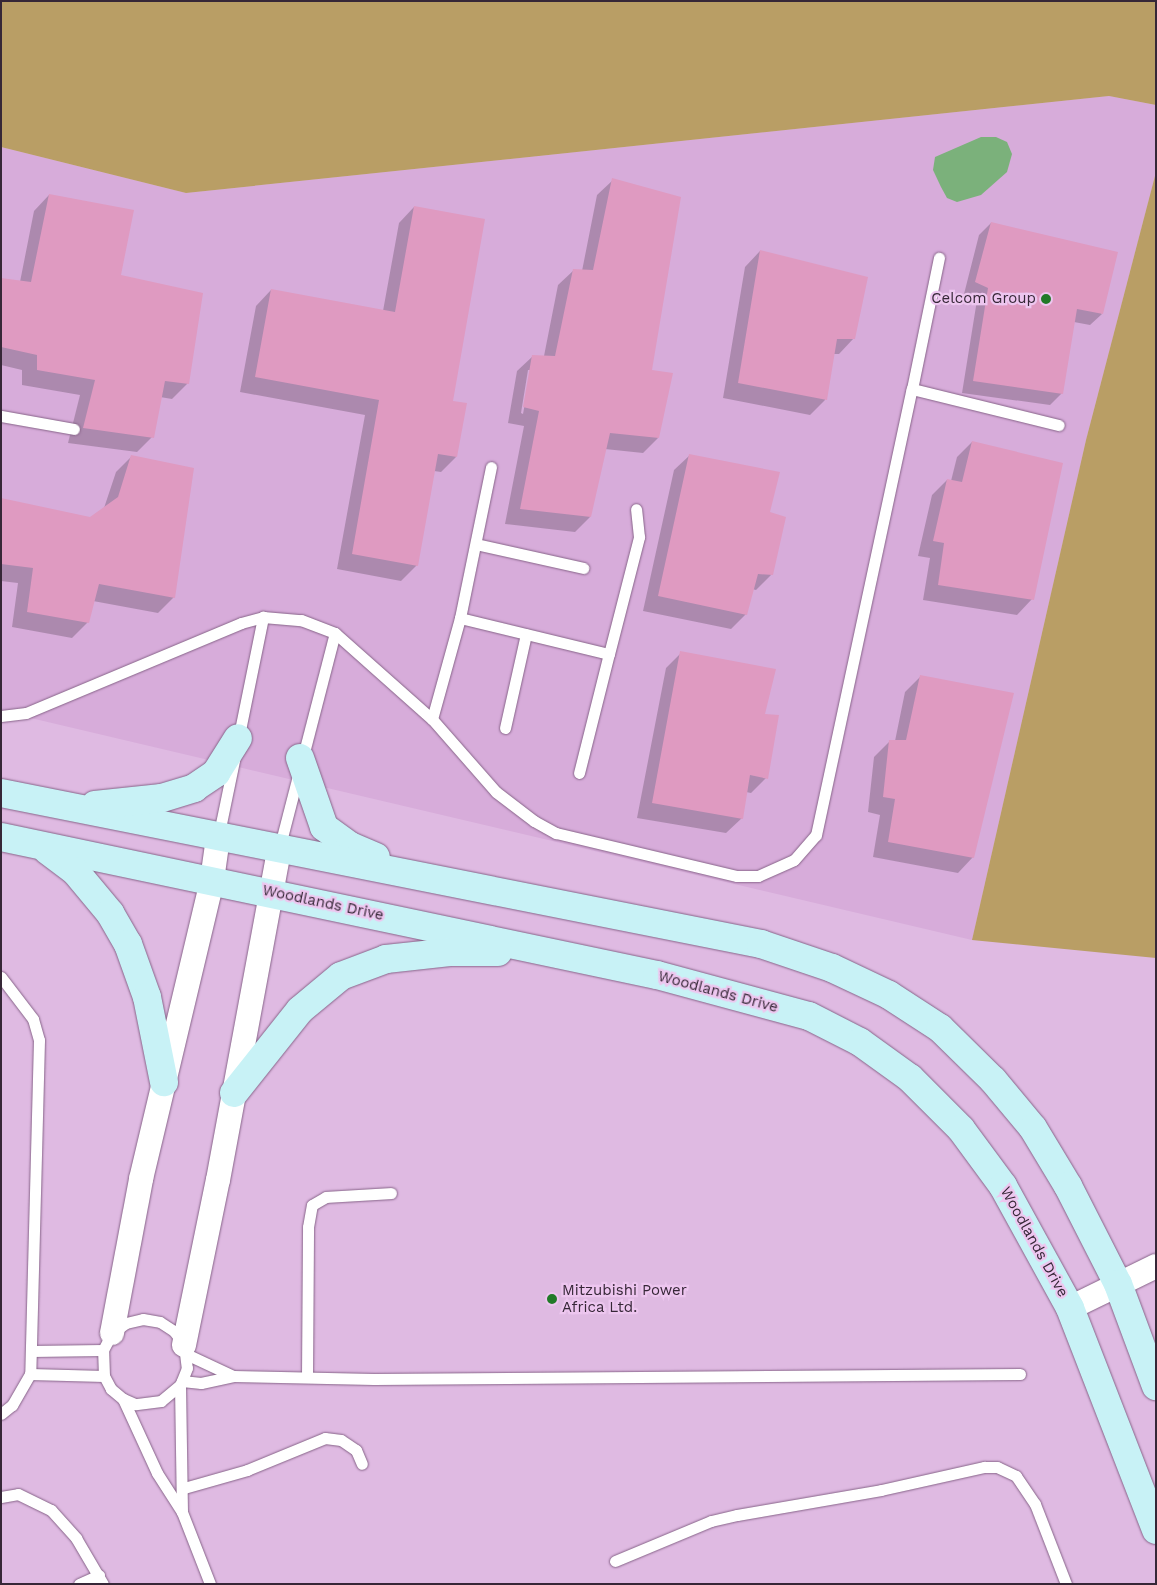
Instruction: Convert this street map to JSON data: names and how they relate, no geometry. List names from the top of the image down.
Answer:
{
  "streets": {
    "main road": ["Woodlands Drive"]
  },
  "places": ["Celcom Group", "Mitzubishi Power Africa Ltd."]
}
